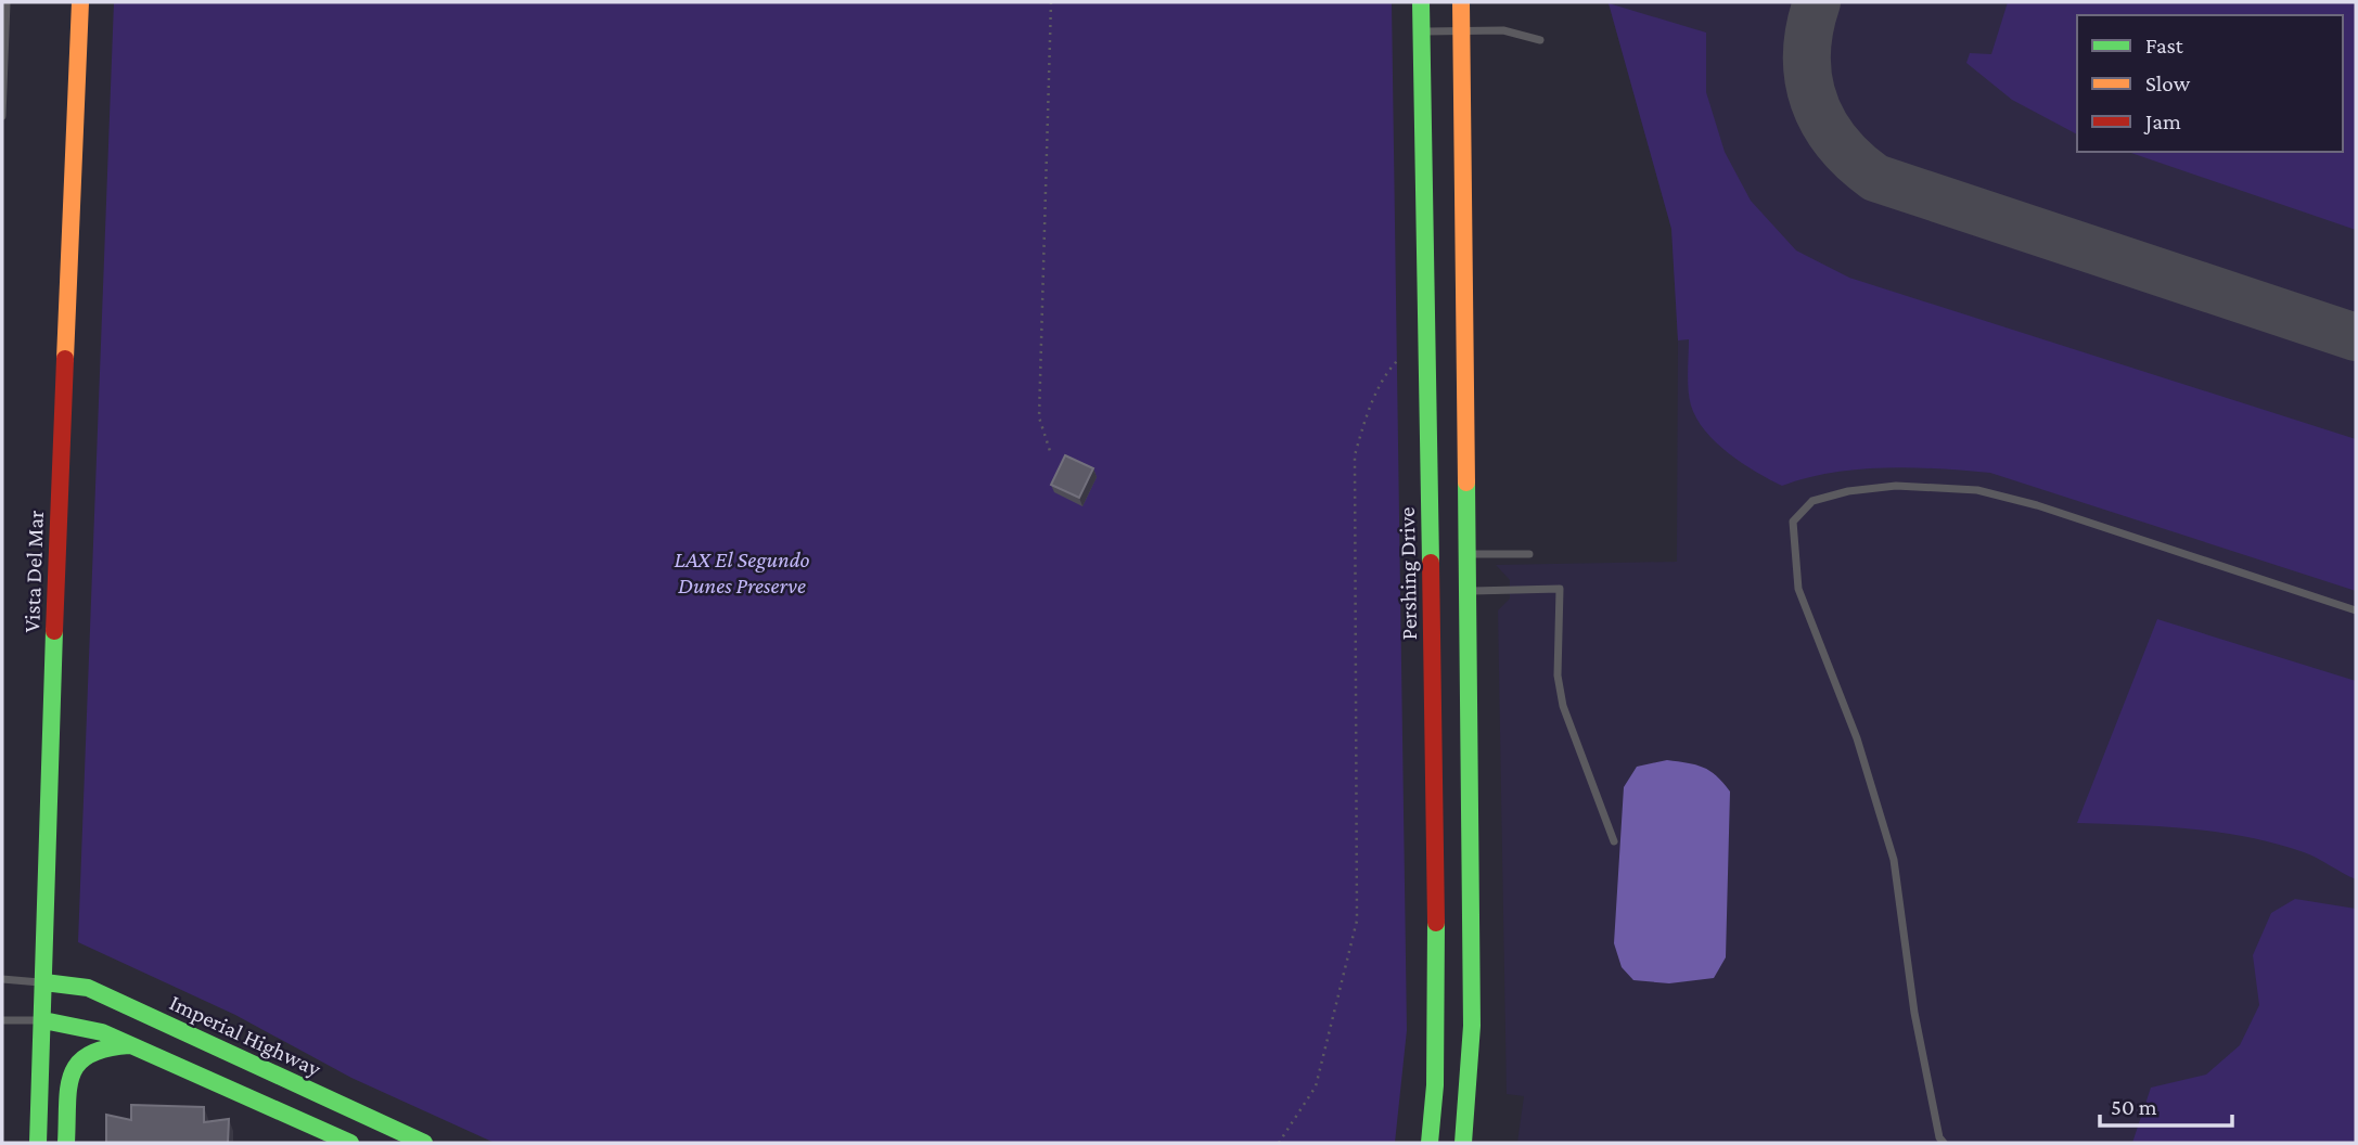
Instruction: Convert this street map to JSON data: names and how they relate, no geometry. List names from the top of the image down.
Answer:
{
  "streets": {
    "main road": ["Vista Del Mar", "Pershing Drive", "Imperial Highway"]
  },
  "crossings": [
    ["Vista Del Mar", "Imperial Highway"]
  ],
  "parks": ["LAX El Segundo Dunes Preserve"],
  "legend": ["Fast", "Slow", "Jam"],
  "scale_bar": "50 m"
}
